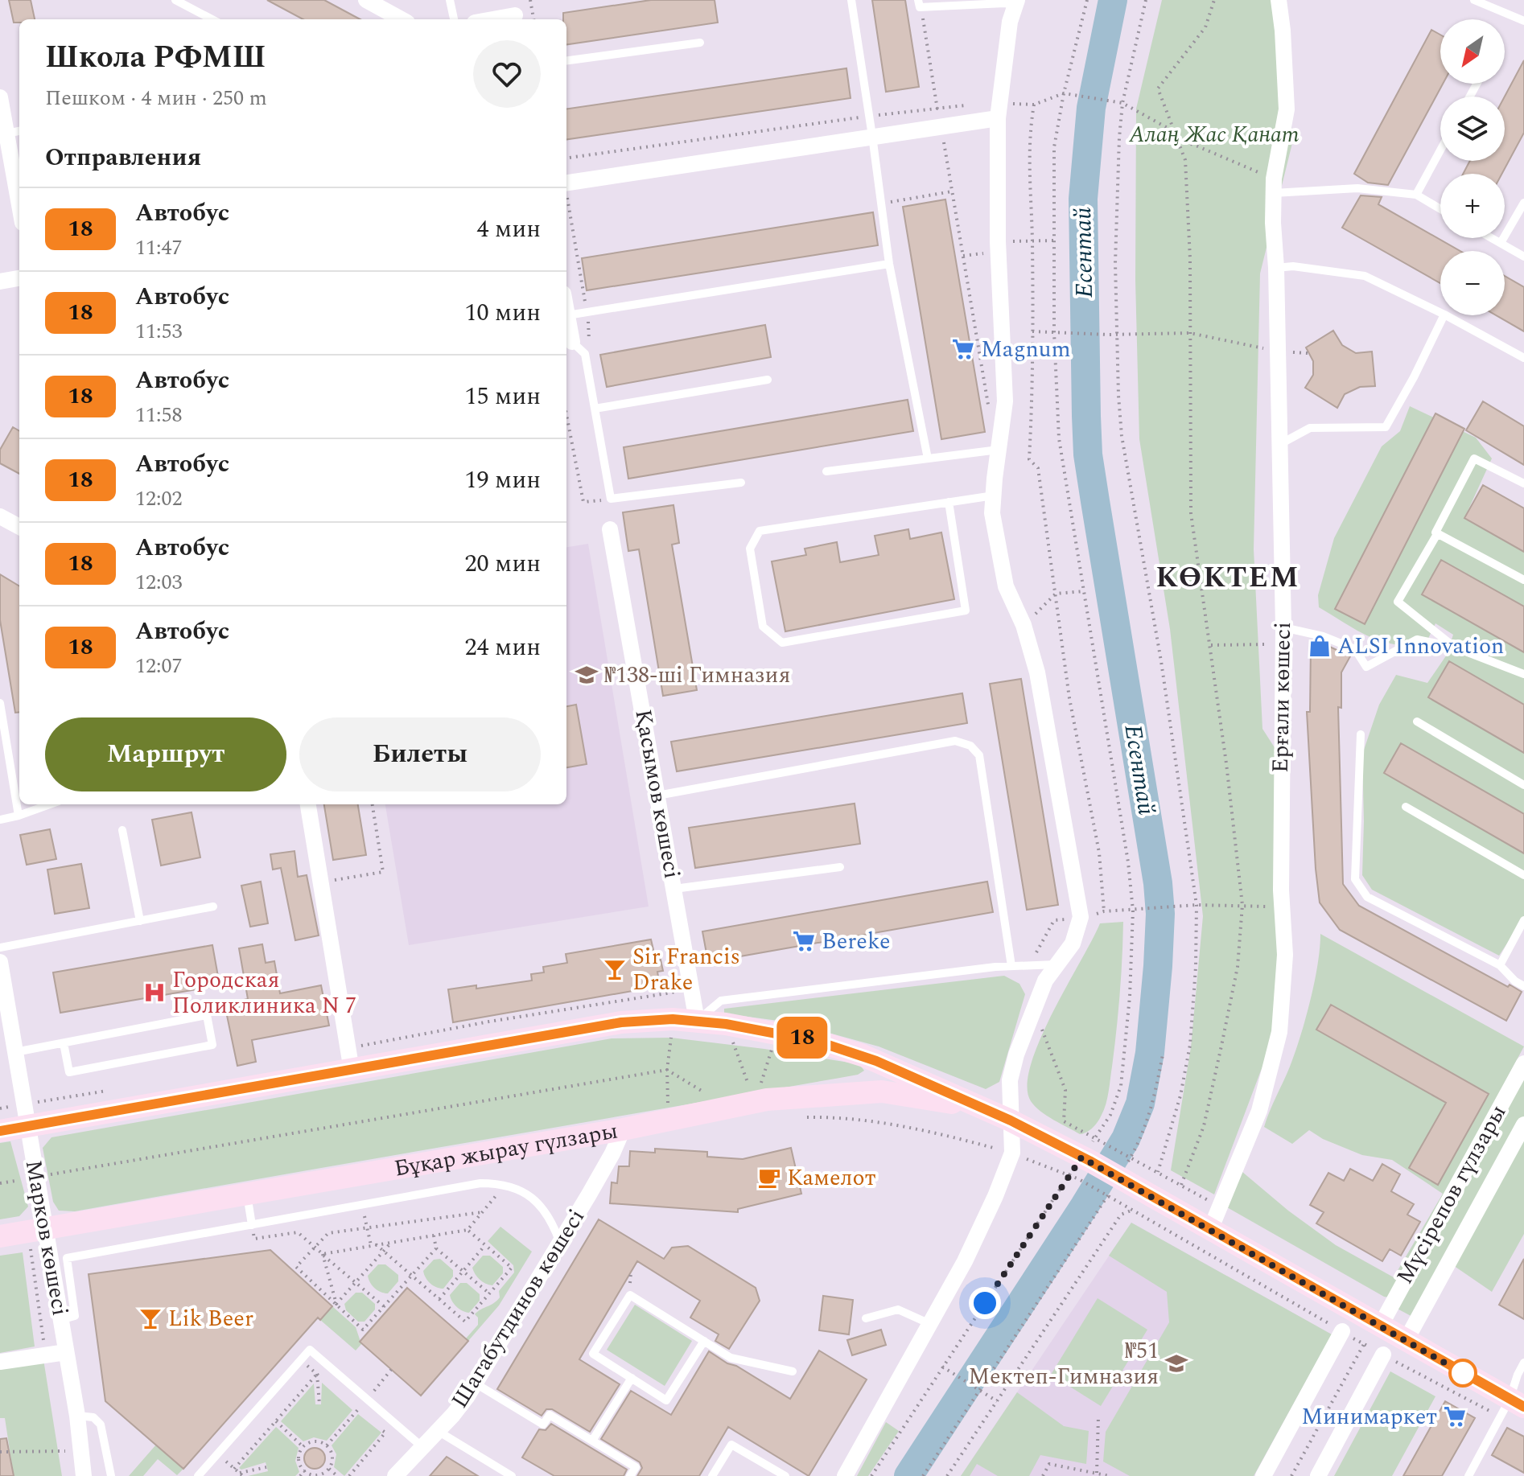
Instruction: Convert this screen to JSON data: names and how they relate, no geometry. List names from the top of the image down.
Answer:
{
  "streets": {
    "street": [
      "Ерғали көшесі",
      "Қасымов көшесі",
      "Бұқар жырау гүлзары",
      "Мүсірепов гүлзары",
      "Марков көшесі",
      "Шагабутдинов көшесі"
    ]
  },
  "crossings": [
    ["Ерғали көшесі", "Бұқар жырау гүлзары"],
    ["Қасымов көшесі", "Бұқар жырау гүлзары"],
    ["Бұқар жырау гүлзары", "Мүсірепов гүлзары"],
    ["Бұқар жырау гүлзары", "Марков көшесі"],
    ["Бұқар жырау гүлзары", "Шагабутдинов көшесі"]
  ],
  "districts": ["КӨКТЕМ"],
  "water": ["Есентай"],
  "parks": ["Алаң Жас Қанат"],
  "places": {
    "supermarket": ["Magnum", "Bereke", "Минимаркет"],
    "shop": ["ALSI Innovation"],
    "school or university": ["№138-ші Гимназия", "№51 Мектеп-Гимназия"],
    "bar": ["Sir Francis Drake", "Lik Beer"],
    "hospital": ["Городская Поликлиника N 7"],
    "cafe": ["Камелот"]
  },
  "lines": ["bus line 18"],
  "north": "bottom left",
  "page": {
    "on_map": "18",
    "map_buttons": ["+", "−"],
    "heading": [
      ["Школа РФМШ", "Пешком · 4 мин · 250 m"],
      "Отправления"
    ],
    "list": [
      {
        "mark": "18",
        "name": "Автобус",
        "note": "11:47",
        "value": "4 мин"
      },
      {
        "mark": "18",
        "name": "Автобус",
        "note": "11:53",
        "value": "10 мин"
      },
      {
        "mark": "18",
        "name": "Автобус",
        "note": "11:58",
        "value": "15 мин"
      },
      {
        "mark": "18",
        "name": "Автобус",
        "note": "12:02",
        "value": "19 мин"
      },
      {
        "mark": "18",
        "name": "Автобус",
        "note": "12:03",
        "value": "20 мин"
      },
      {
        "mark": "18",
        "name": "Автобус",
        "note": "12:07",
        "value": "24 мин"
      }
    ],
    "buttons": ["Маршрут", "Билеты"]
  }
}
